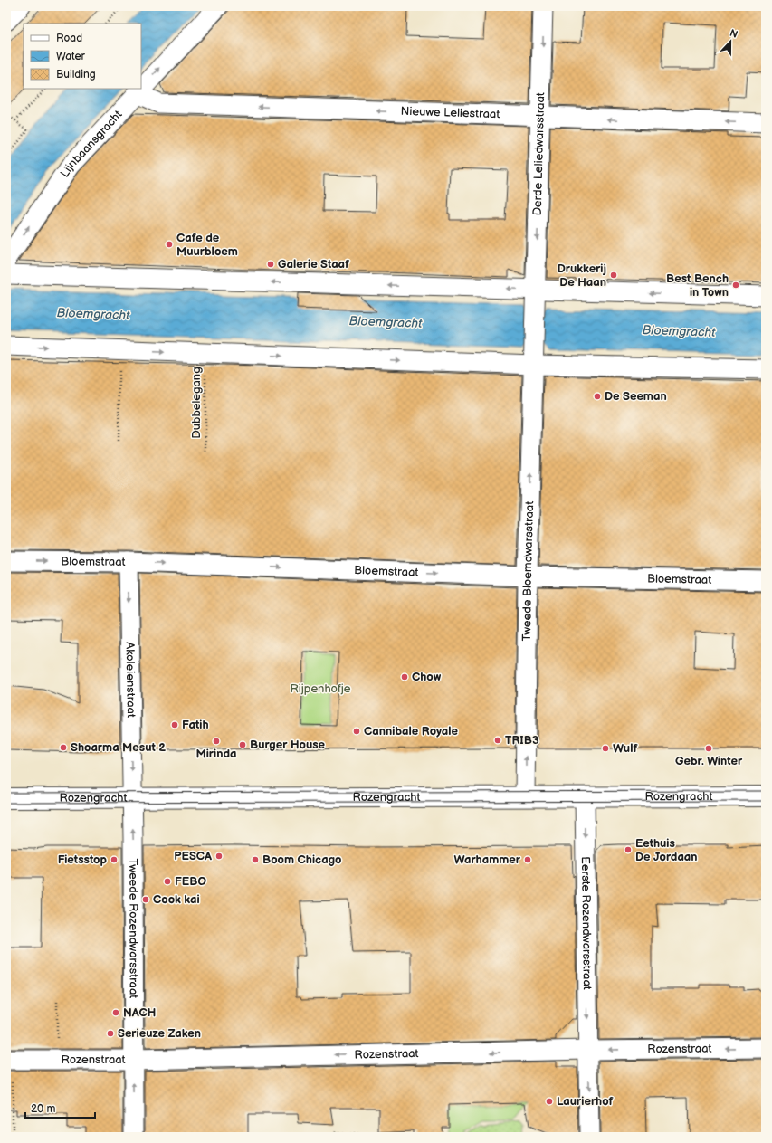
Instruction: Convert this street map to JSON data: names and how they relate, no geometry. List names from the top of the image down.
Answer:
{
  "streets": {
    "street": [
      "Nieuwe Leliestraat",
      "Lijnbaansgracht",
      "Derde Leliedwarsstraat",
      "Bloemstraat",
      "Tweede Bloemdwarsstraat",
      "Akoleienstraat",
      "Rozengracht",
      "Eerste Rozendwarsstraat",
      "Tweede Rozendwarsstraat",
      "Rozenstraat"
    ],
    "path": ["Dubbelegang"]
  },
  "crossings": [
    ["Nieuwe Leliestraat", "Lijnbaansgracht"],
    ["Nieuwe Leliestraat", "Derde Leliedwarsstraat"],
    ["Derde Leliedwarsstraat", "Tweede Bloemdwarsstraat"],
    ["Bloemstraat", "Tweede Bloemdwarsstraat"],
    ["Bloemstraat", "Akoleienstraat"],
    ["Tweede Bloemdwarsstraat", "Rozengracht"],
    ["Akoleienstraat", "Rozengracht"],
    ["Akoleienstraat", "Tweede Rozendwarsstraat"],
    ["Rozengracht", "Eerste Rozendwarsstraat"],
    ["Rozengracht", "Tweede Rozendwarsstraat"],
    ["Eerste Rozendwarsstraat", "Rozenstraat"],
    ["Tweede Rozendwarsstraat", "Rozenstraat"]
  ],
  "one_way": [
    "Nieuwe Leliestraat",
    "Lijnbaansgracht",
    "Derde Leliedwarsstraat",
    "Bloemstraat",
    "Tweede Bloemdwarsstraat",
    "Akoleienstraat",
    "Eerste Rozendwarsstraat",
    "Tweede Rozendwarsstraat",
    "Rozenstraat"
  ],
  "water": ["Bloemgracht"],
  "parks": ["Rijpenhofje"],
  "places": [
    "Cafe de Muurbloem",
    "Galerie Staaf",
    "Drukkerij De Haan",
    "Best Bench in Town",
    "De Seeman",
    "Chow",
    "Fatih",
    "Cannibale Royale",
    "TRIB3",
    "Mirinda",
    "Burger House",
    "Shoarma Mesut 2",
    "Wulf",
    "Gebr. Winter",
    "Eethuis De Jordaan",
    "PESCA",
    "Fietsstop",
    "Boom Chicago",
    "Warhammer",
    "FEBO",
    "Cook kai",
    "NACH",
    "Serieuze Zaken",
    "Laurierhof"
  ],
  "legend": ["Road", "Water", "Building"],
  "scale_bar": "20 m",
  "north": "top"
}
